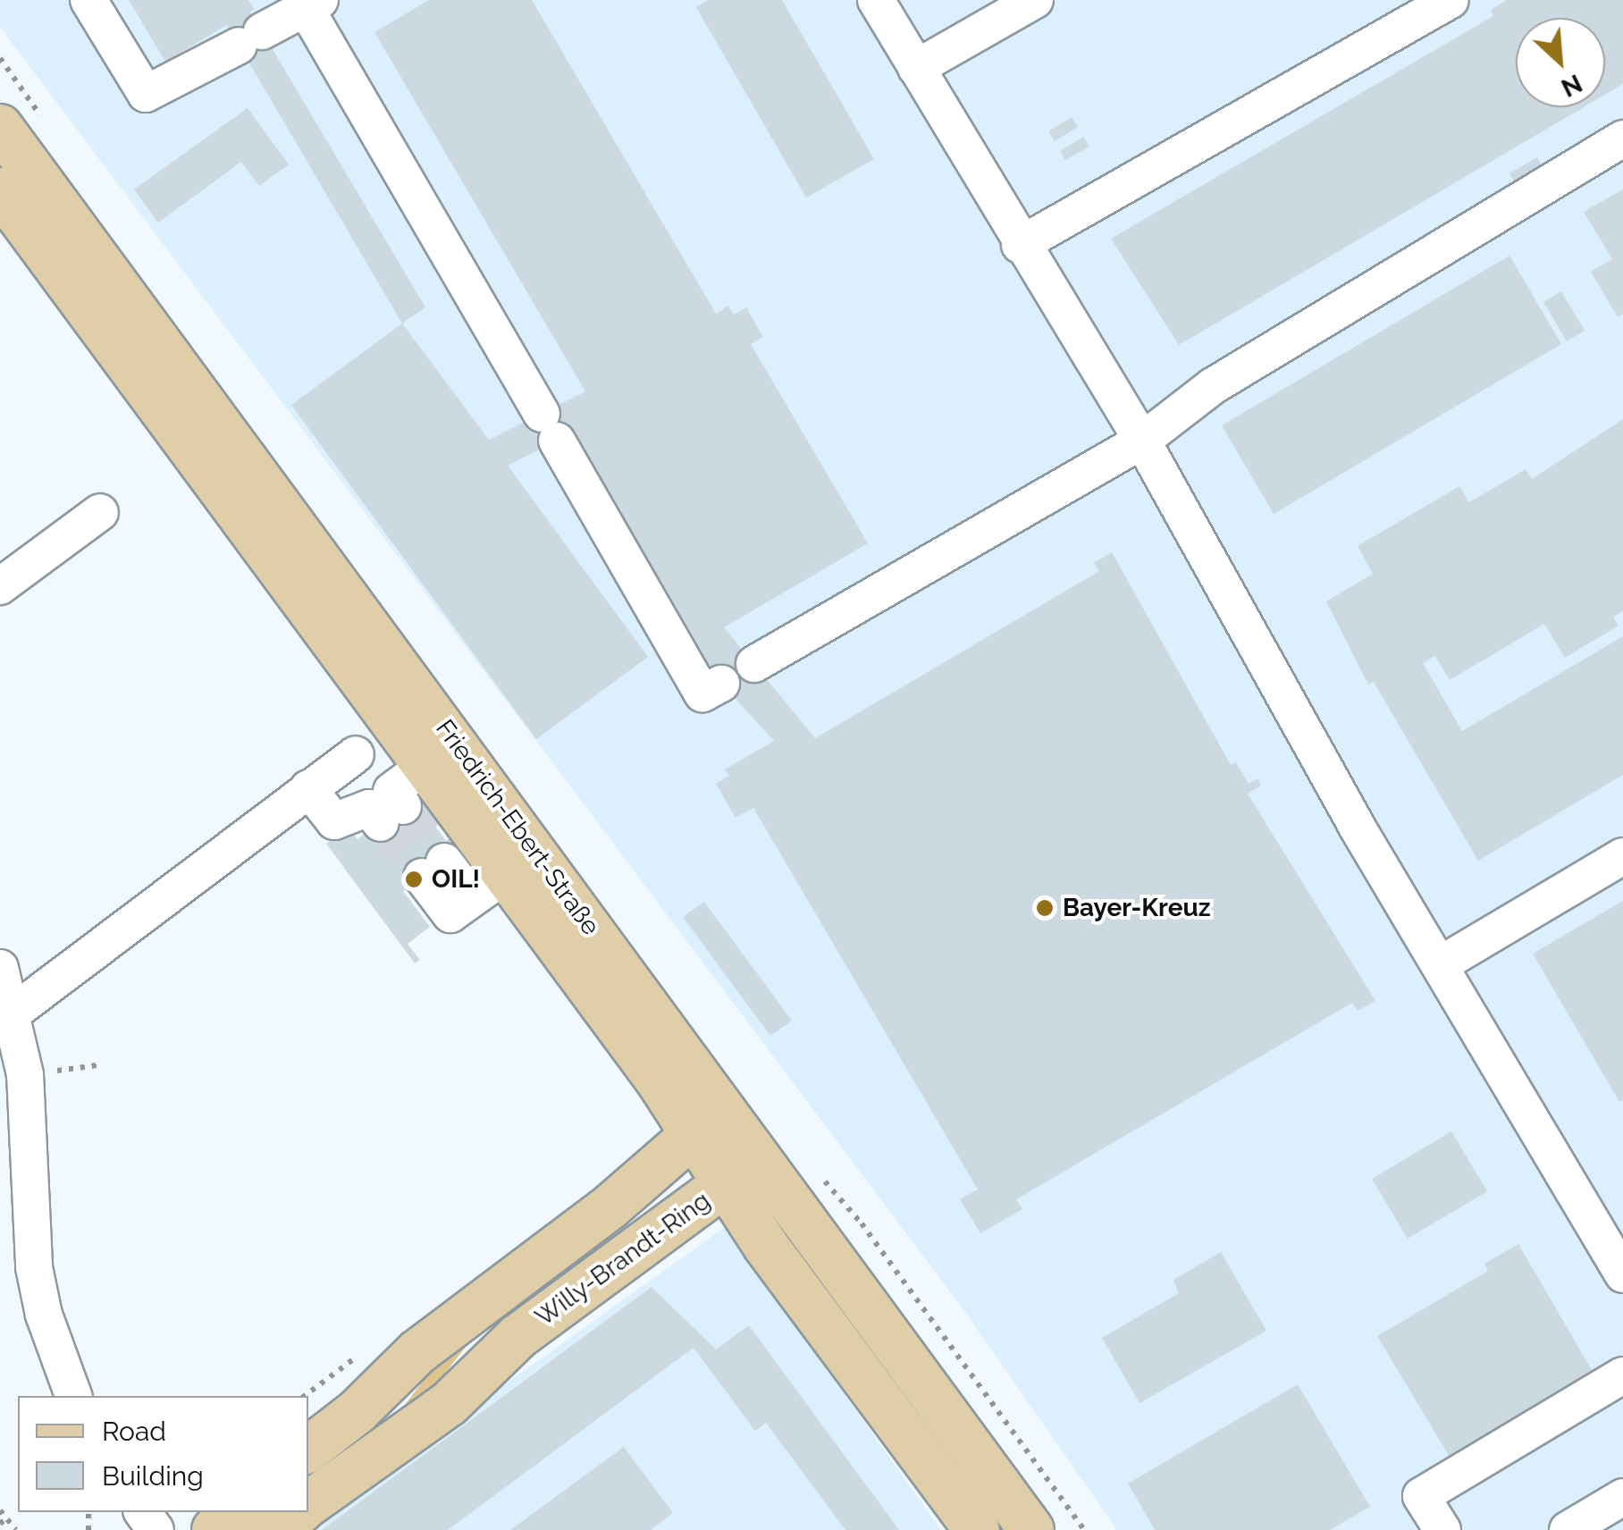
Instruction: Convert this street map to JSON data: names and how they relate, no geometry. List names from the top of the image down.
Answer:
{
  "streets": {
    "main road": ["Friedrich-Ebert-Straße", "Willy-Brandt-Ring"]
  },
  "crossings": [
    ["Friedrich-Ebert-Straße", "Willy-Brandt-Ring"]
  ],
  "places": ["OIL!", "Bayer-Kreuz"],
  "legend": ["Road", "Building"],
  "north": "bottom right"
}
